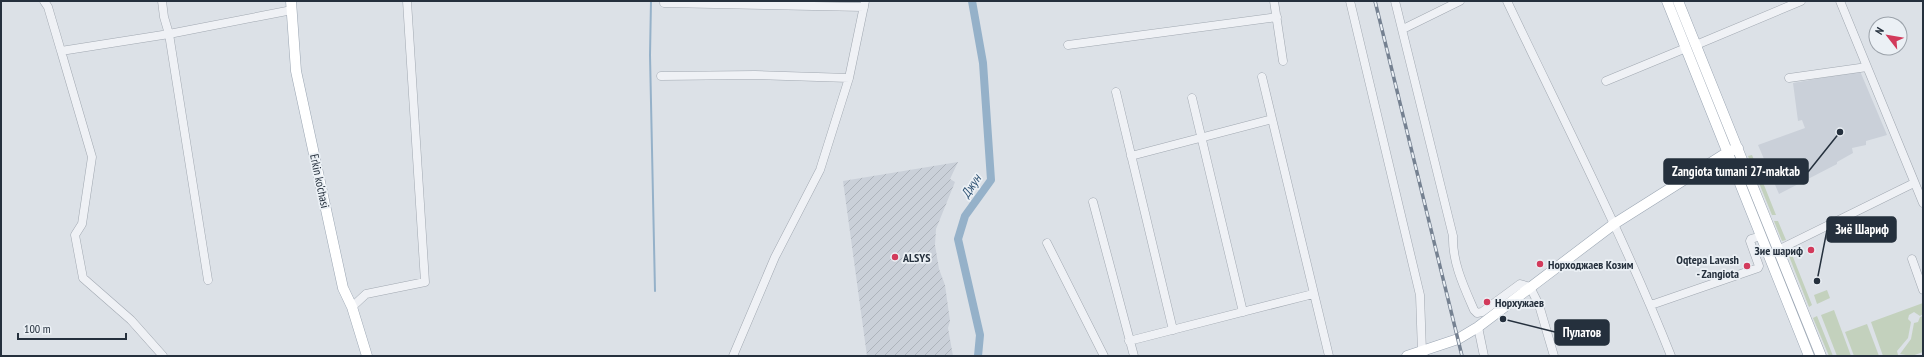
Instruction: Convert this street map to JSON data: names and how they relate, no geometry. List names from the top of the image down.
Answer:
{
  "streets": {
    "main road": ["Erkin ko'chasi"]
  },
  "water": ["Джун"],
  "places": [
    "Zangiota tumani 27-maktab",
    "Зие шариф",
    "ALSYS",
    "Норходжаев Козим",
    "Oqtepa Lavash - Zangiota",
    "Зиё Шариф",
    "Норхужаев",
    "Пулатов"
  ],
  "scale_bar": "100 m",
  "north": "top left"
}
